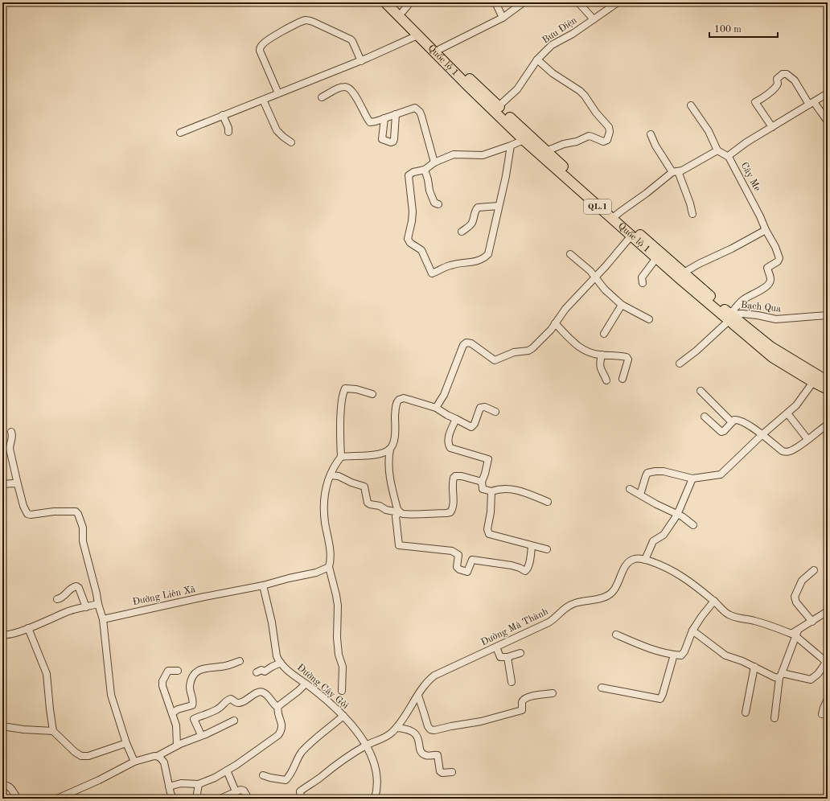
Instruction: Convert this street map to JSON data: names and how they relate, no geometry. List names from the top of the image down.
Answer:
{
  "streets": {
    "highway": ["Quốc lộ 1", "QL.1"],
    "street": [
      "Bưu Điện",
      "Cây Me",
      "Bạch Qua",
      "Đường Liên Xã",
      "Đường Mâ Thành",
      "Đường Cây Gội"
    ]
  },
  "crossings": [
    ["Bưu Điện", "Quốc lộ 1"],
    ["Quốc lộ 1", "Cây Me"],
    ["Quốc lộ 1", "Bạch Qua"],
    ["Cây Me", "Bạch Qua"],
    ["Đường Liên Xã", "Đường Cây Gội"],
    ["Đường Mâ Thành", "Đường Cây Gội"]
  ],
  "scale_bar": "100 m"
}
